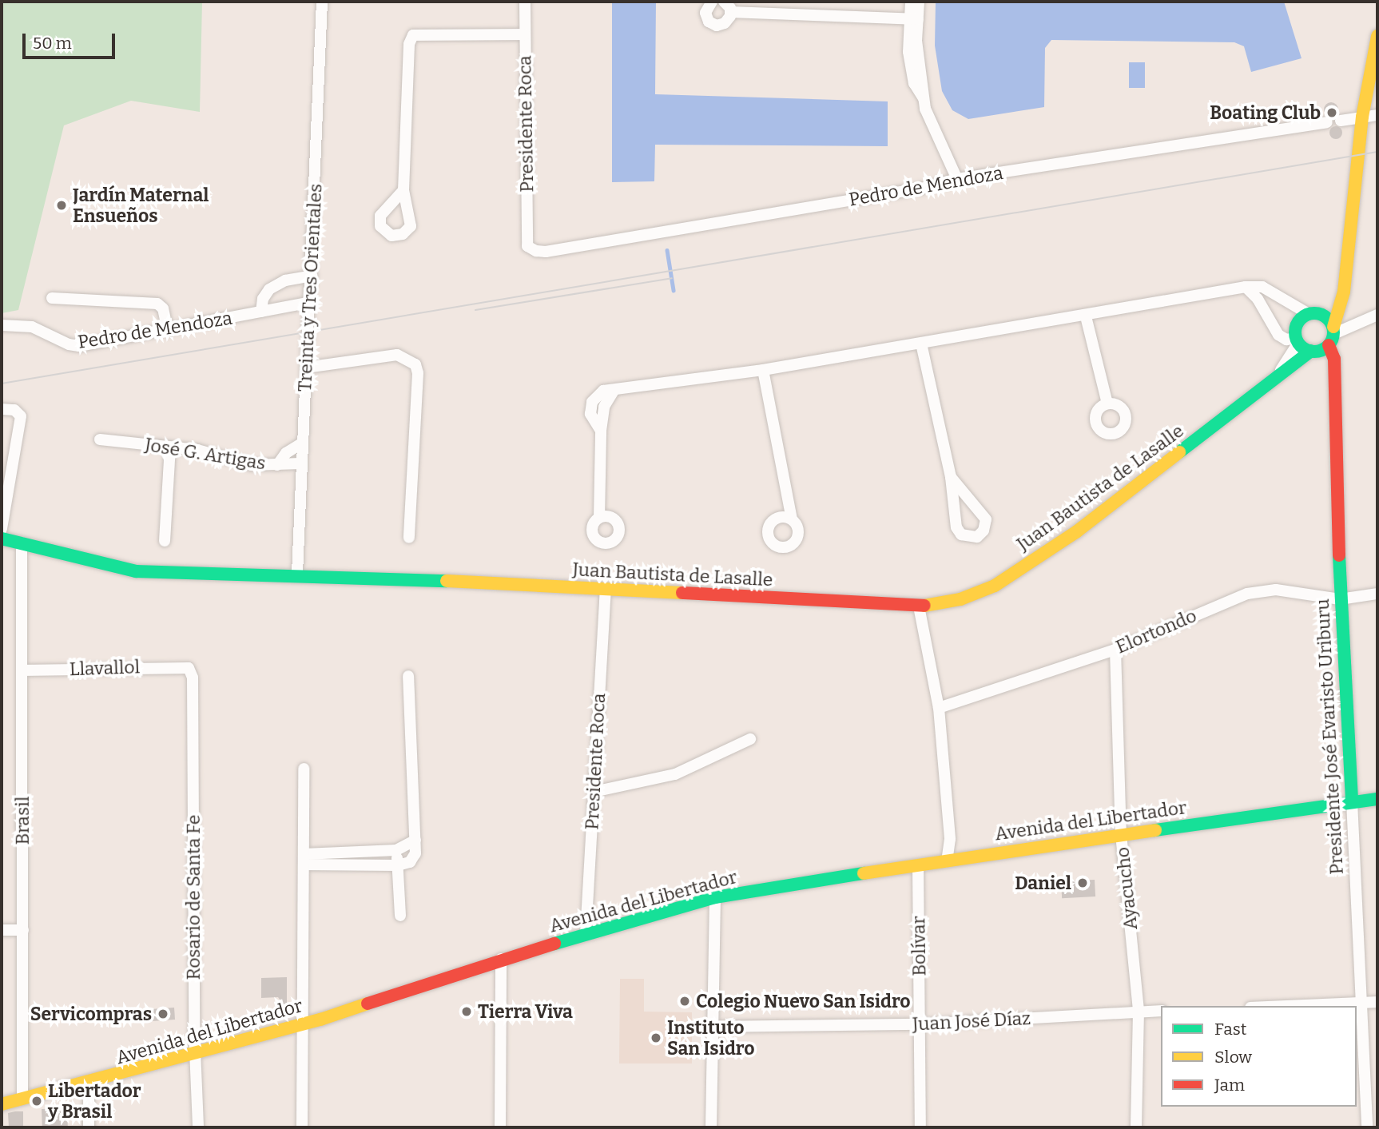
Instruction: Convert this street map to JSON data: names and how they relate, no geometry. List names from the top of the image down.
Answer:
{
  "streets": {
    "street": [
      "Presidente Roca",
      "Pedro de Mendoza",
      "Treinta y Tres Orientales",
      "José G. Artigas",
      "Juan Bautista de Lasalle",
      "Elortondo",
      "Llavallol",
      "Presidente José Evaristo Uriburu",
      "Brasil",
      "Avenida del Libertador",
      "Ayacucho",
      "Rosario de Santa Fe",
      "Bolívar",
      "Juan José Díaz"
    ]
  },
  "crossings": [
    ["Presidente Roca", "Pedro de Mendoza"],
    ["Presidente Roca", "Juan Bautista de Lasalle"],
    ["Presidente Roca", "Avenida del Libertador"],
    ["Pedro de Mendoza", "Treinta y Tres Orientales"],
    ["Treinta y Tres Orientales", "José G. Artigas"],
    ["Treinta y Tres Orientales", "Juan Bautista de Lasalle"],
    ["Juan Bautista de Lasalle", "Presidente José Evaristo Uriburu"],
    ["Juan Bautista de Lasalle", "Brasil"],
    ["Elortondo", "Presidente José Evaristo Uriburu"],
    ["Elortondo", "Ayacucho"],
    ["Llavallol", "Brasil"],
    ["Llavallol", "Rosario de Santa Fe"],
    ["Presidente José Evaristo Uriburu", "Avenida del Libertador"],
    ["Brasil", "Avenida del Libertador"],
    ["Avenida del Libertador", "Ayacucho"],
    ["Avenida del Libertador", "Rosario de Santa Fe"],
    ["Avenida del Libertador", "Bolívar"],
    ["Ayacucho", "Juan José Díaz"],
    ["Bolívar", "Juan José Díaz"]
  ],
  "places": [
    "Boating Club",
    "Jardín Maternal Ensueños",
    "Daniel",
    "Colegio Nuevo San Isidro",
    "Tierra Viva",
    "Servicompras",
    "Instituto San Isidro",
    "Libertador y Brasil"
  ],
  "legend": ["Fast", "Slow", "Jam"],
  "scale_bar": "50 m"
}
